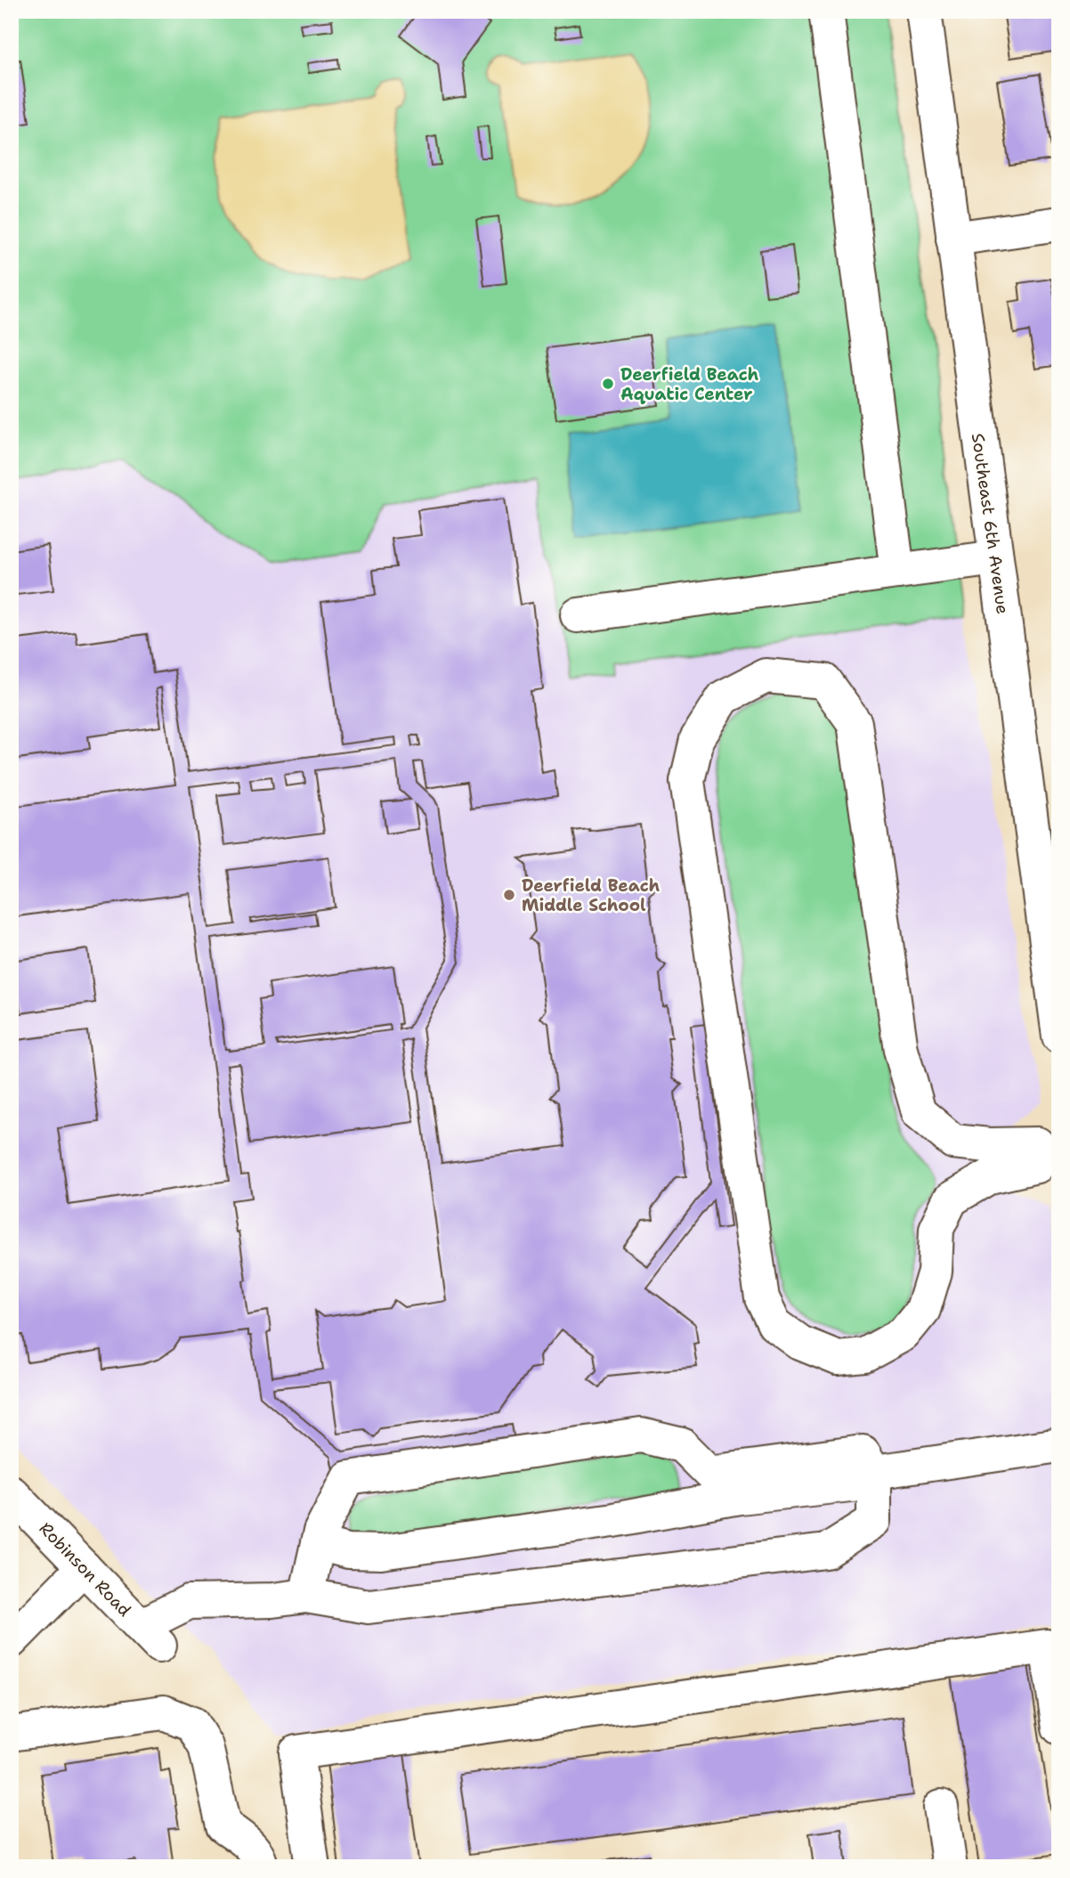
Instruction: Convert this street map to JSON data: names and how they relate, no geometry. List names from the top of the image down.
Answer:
{
  "streets": {
    "street": ["Southeast 6th Avenue", "Robinson Road"]
  },
  "places": ["Deerfield Beach Aquatic Center", "Deerfield Beach Middle School"]
}
